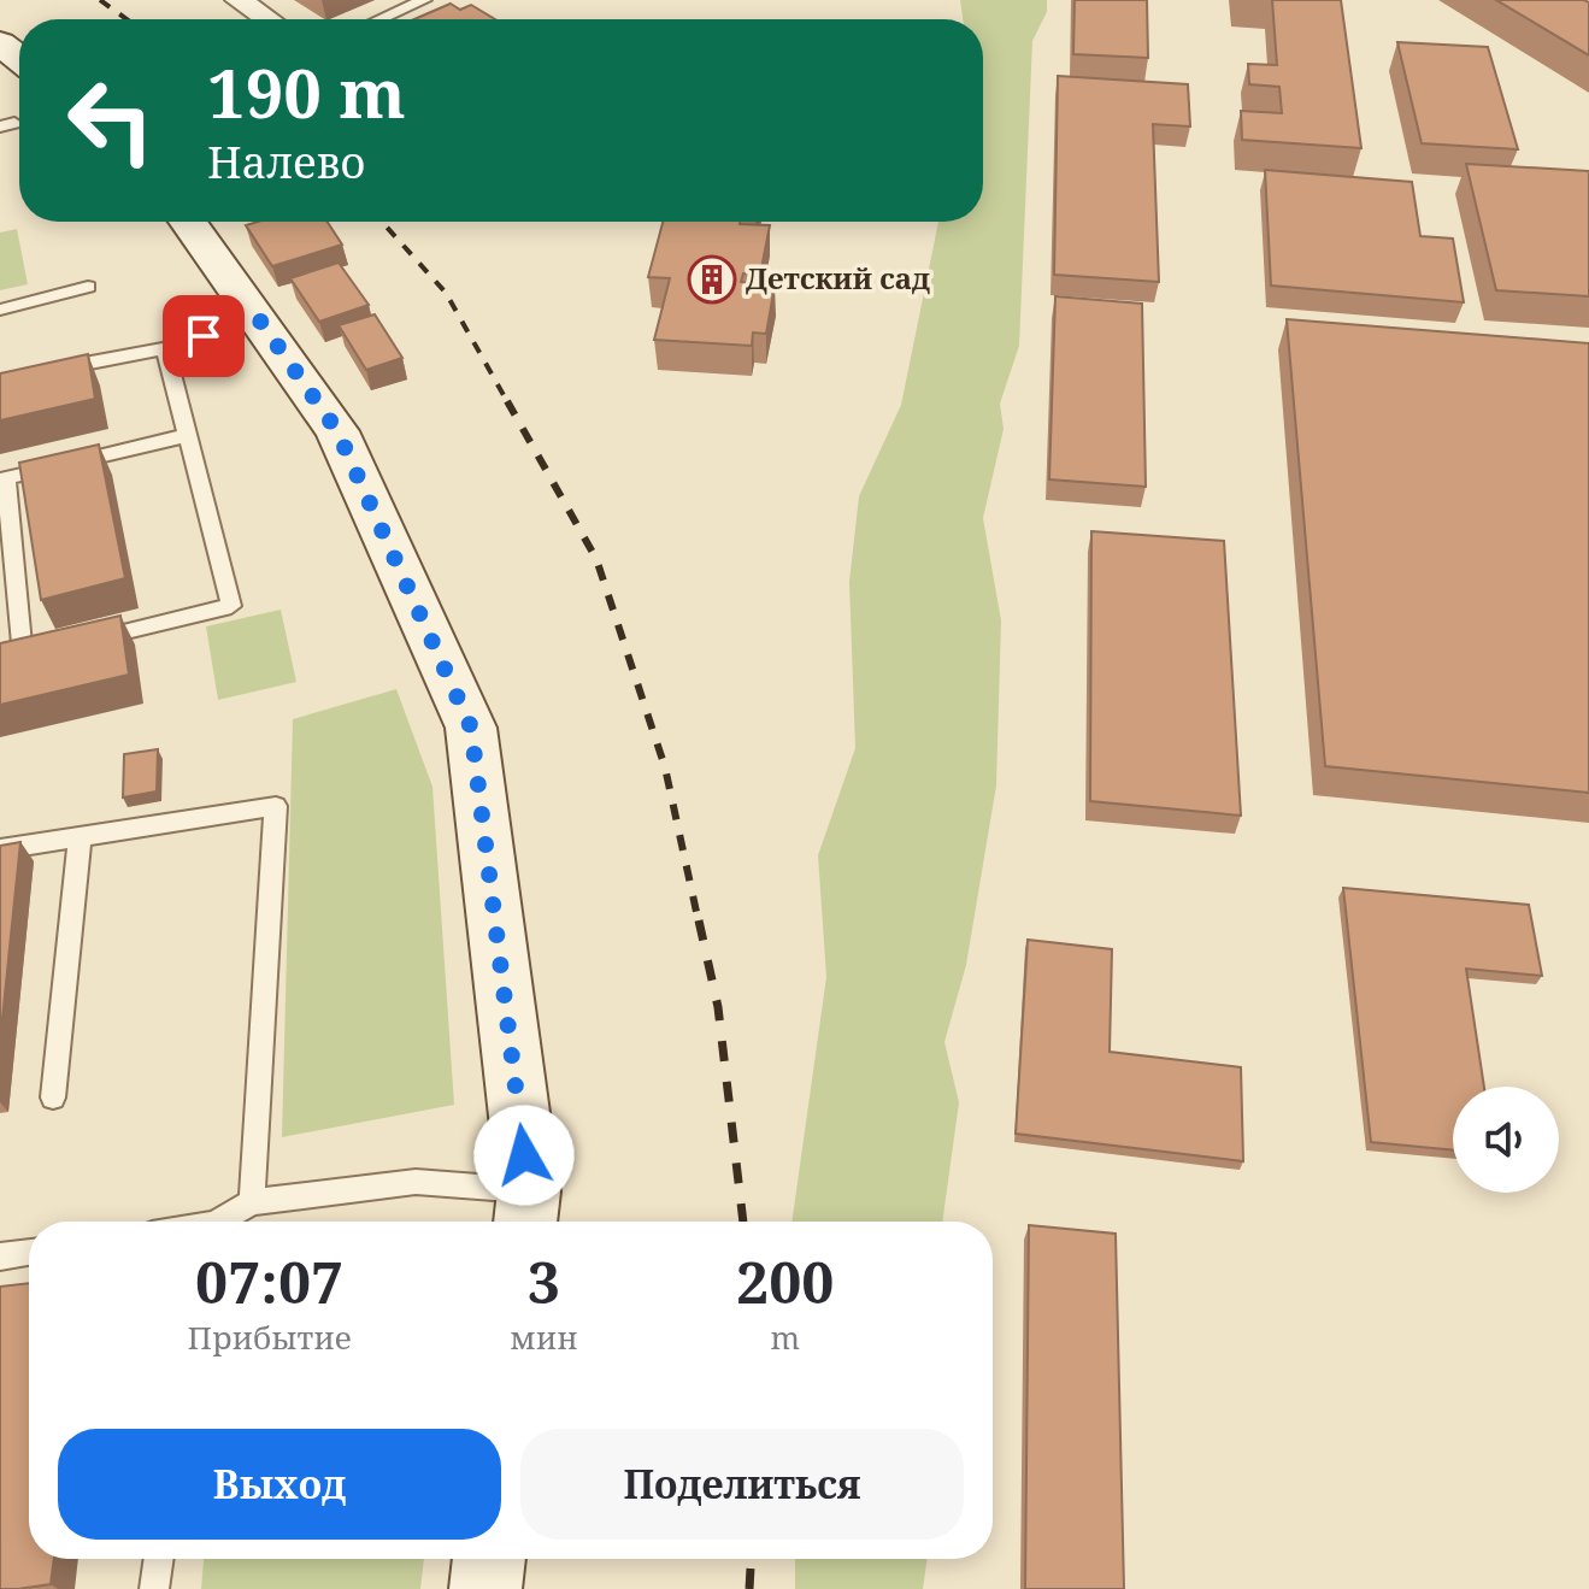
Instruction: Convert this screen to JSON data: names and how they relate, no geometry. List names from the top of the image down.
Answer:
{
  "places": {
    "building": ["Детский сад"]
  },
  "page": {
    "turn": ["190 m", "Налево"],
    "eta": [
      "07:07",
      "Прибытие",
      "3",
      "мин",
      "200",
      "m"
    ],
    "buttons": ["Выход", "Поделиться"]
  }
}
